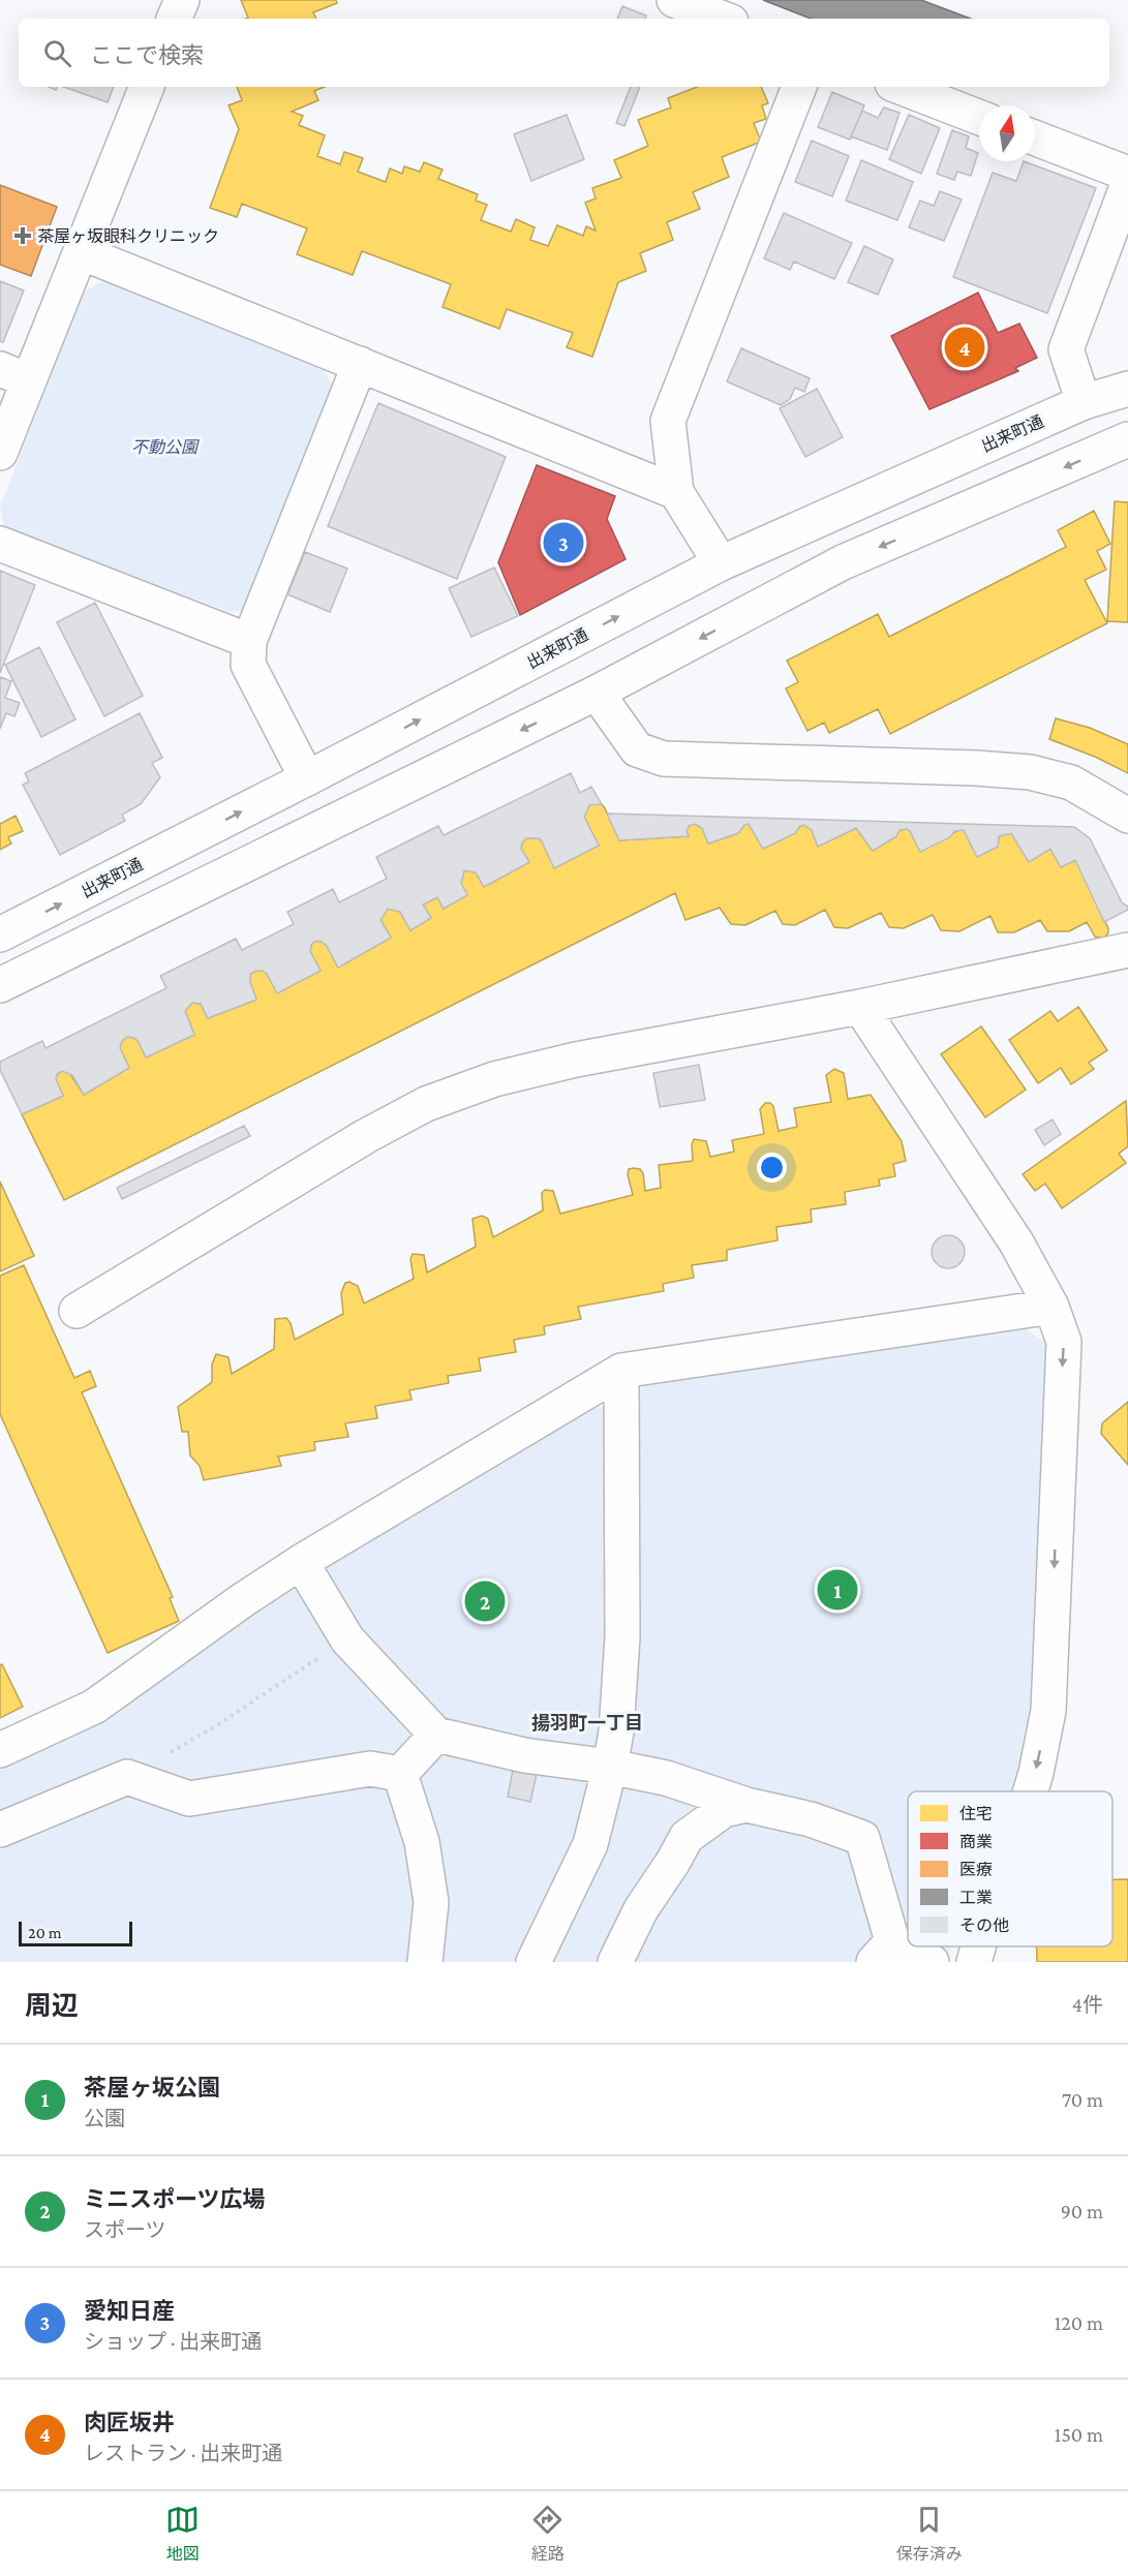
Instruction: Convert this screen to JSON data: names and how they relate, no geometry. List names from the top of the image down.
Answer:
{
  "streets": {
    "street": ["出来町通"]
  },
  "districts": ["揚羽町一丁目"],
  "parks": ["不動公園"],
  "places": {
    "health": ["茶屋ヶ坂眼科クリニック"]
  },
  "legend": [
    "住宅",
    "商業",
    "医療",
    "工業",
    "その他"
  ],
  "scale_bar": "20 m",
  "north": "top",
  "page": {
    "search": "ここで検索",
    "pins": [
      "4",
      "3",
      "1",
      "2"
    ],
    "scale": "20 m",
    "heading": ["周辺", "4件"],
    "list": [
      {
        "mark": "1",
        "name": "茶屋ヶ坂公園",
        "note": "公園",
        "value": "70 m"
      },
      {
        "mark": "2",
        "name": "ミニスポーツ広場",
        "note": "スポーツ",
        "value": "90 m"
      },
      {
        "mark": "3",
        "name": "愛知日産",
        "note": "ショップ · 出来町通",
        "value": "120 m"
      },
      {
        "mark": "4",
        "name": "肉匠坂井",
        "note": "レストラン · 出来町通",
        "value": "150 m"
      }
    ],
    "nav": ["地図", "経路", "保存済み"]
  }
}
